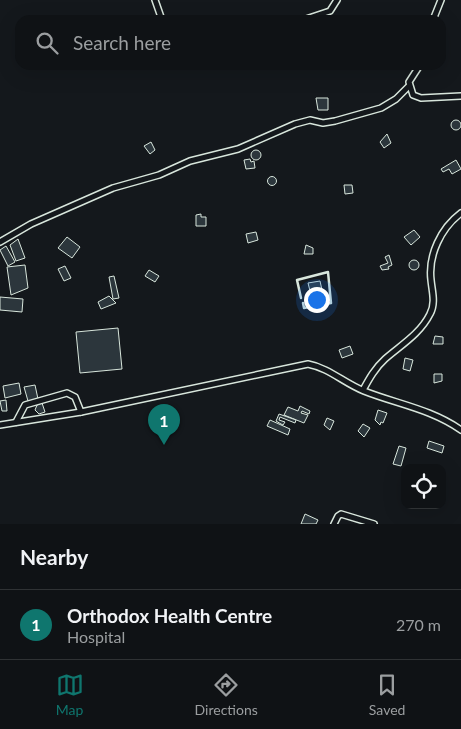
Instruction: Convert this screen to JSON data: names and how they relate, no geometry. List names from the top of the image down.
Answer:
{
  "page": {
    "search": "Search here",
    "pins": "1",
    "heading": "Nearby",
    "list": [
      {
        "mark": "1",
        "name": "Orthodox Health Centre",
        "note": "Hospital",
        "value": "270 m"
      }
    ],
    "nav": ["Map", "Directions", "Saved"]
  }
}
